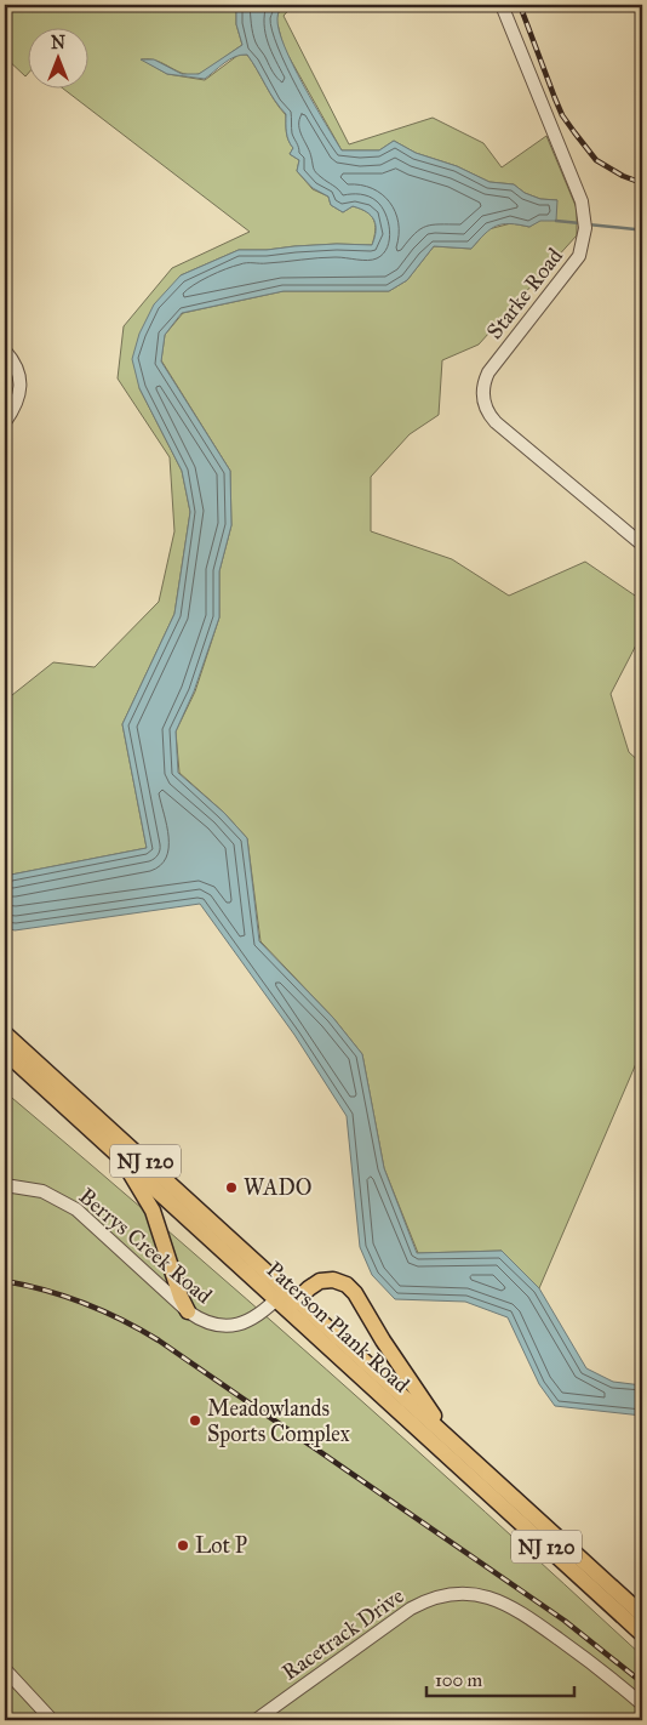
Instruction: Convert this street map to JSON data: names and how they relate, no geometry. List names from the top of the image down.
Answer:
{
  "streets": {
    "main road": ["NJ 120", "Paterson Plank Road"],
    "street": ["Starke Road", "Berrys Creek Road", "Racetrack Drive"]
  },
  "crossings": [
    ["Berrys Creek Road", "Paterson Plank Road"]
  ],
  "places": ["WADO", "Meadowlands Sports Complex", "Lot P"],
  "scale_bar": "100 m",
  "north": "top"
}
